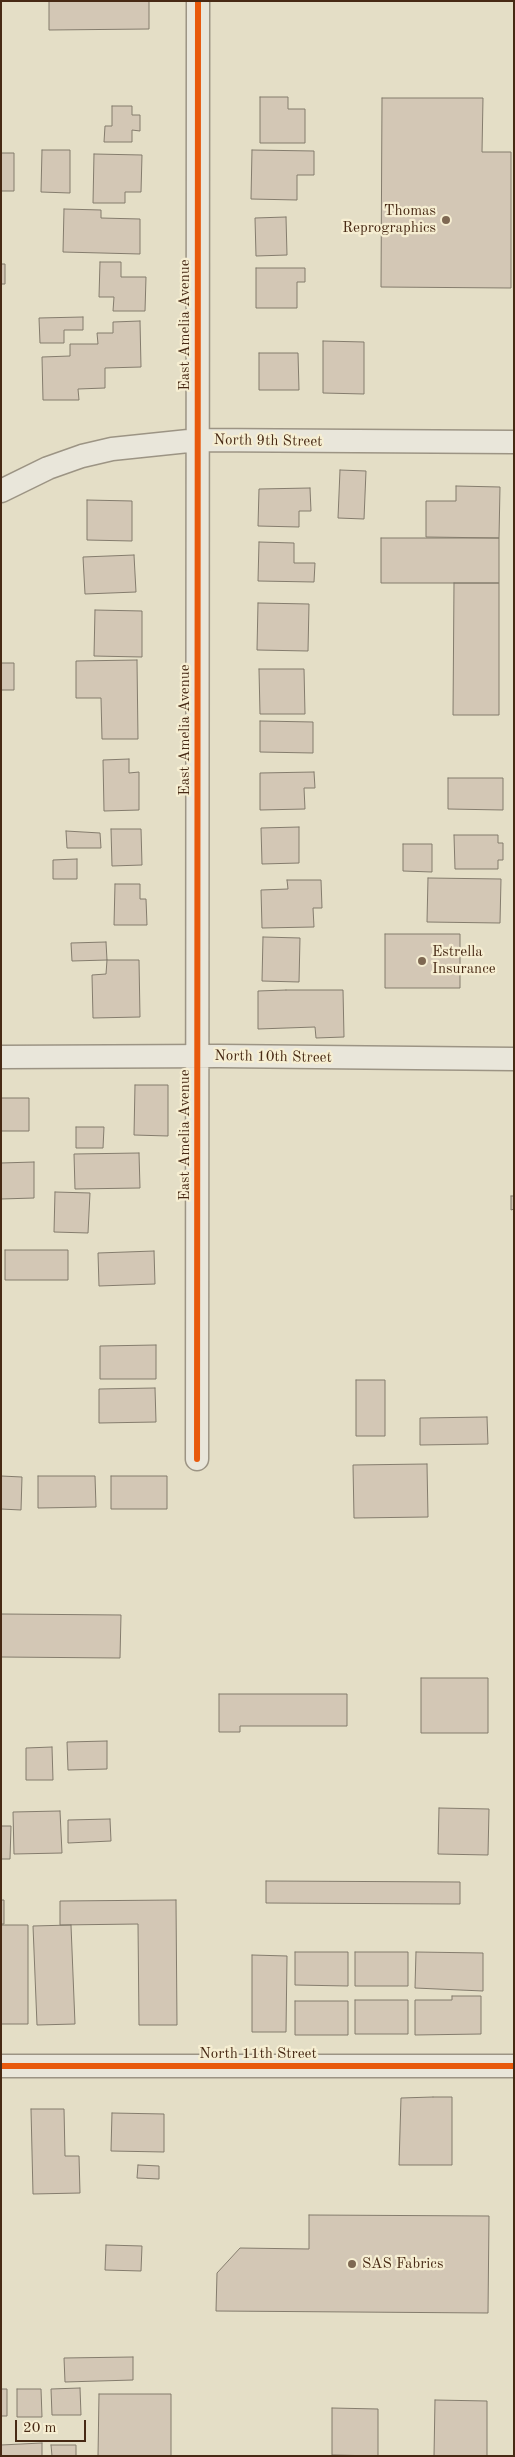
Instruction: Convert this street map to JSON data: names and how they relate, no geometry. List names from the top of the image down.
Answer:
{
  "streets": {
    "street": [
      "East Amelia Avenue",
      "North 9th Street",
      "North 10th Street",
      "North 11th Street"
    ]
  },
  "crossings": [
    ["East Amelia Avenue", "North 9th Street"],
    ["East Amelia Avenue", "North 10th Street"]
  ],
  "places": ["Thomas Reprographics", "Estrella Insurance", "SAS Fabrics"],
  "scale_bar": "20 m"
}
